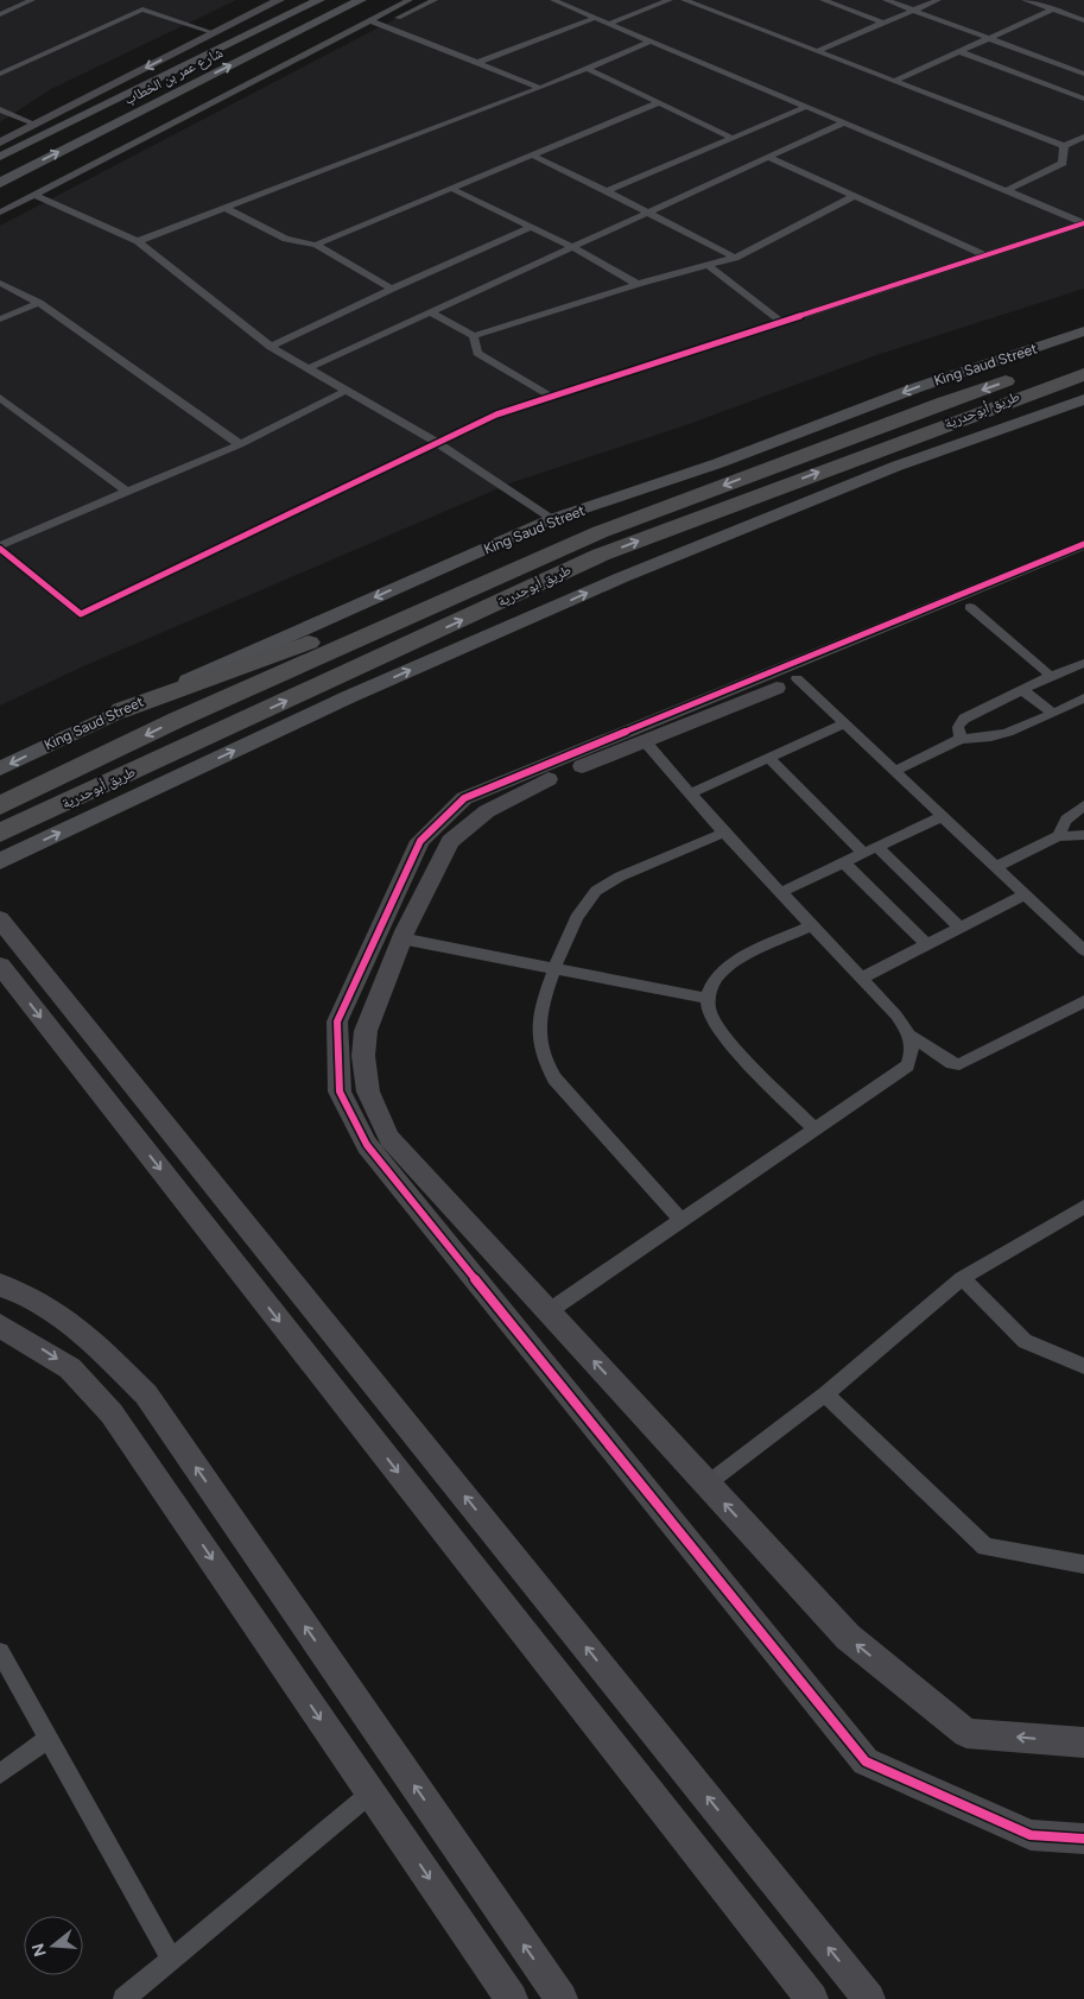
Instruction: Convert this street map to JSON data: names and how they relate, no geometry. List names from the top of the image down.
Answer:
{
  "streets": {
    "highway": ["طريق أبوحدرية"],
    "main road": ["شارع عمر بن الخطاب", "King Saud Street"]
  },
  "north": "left"
}
